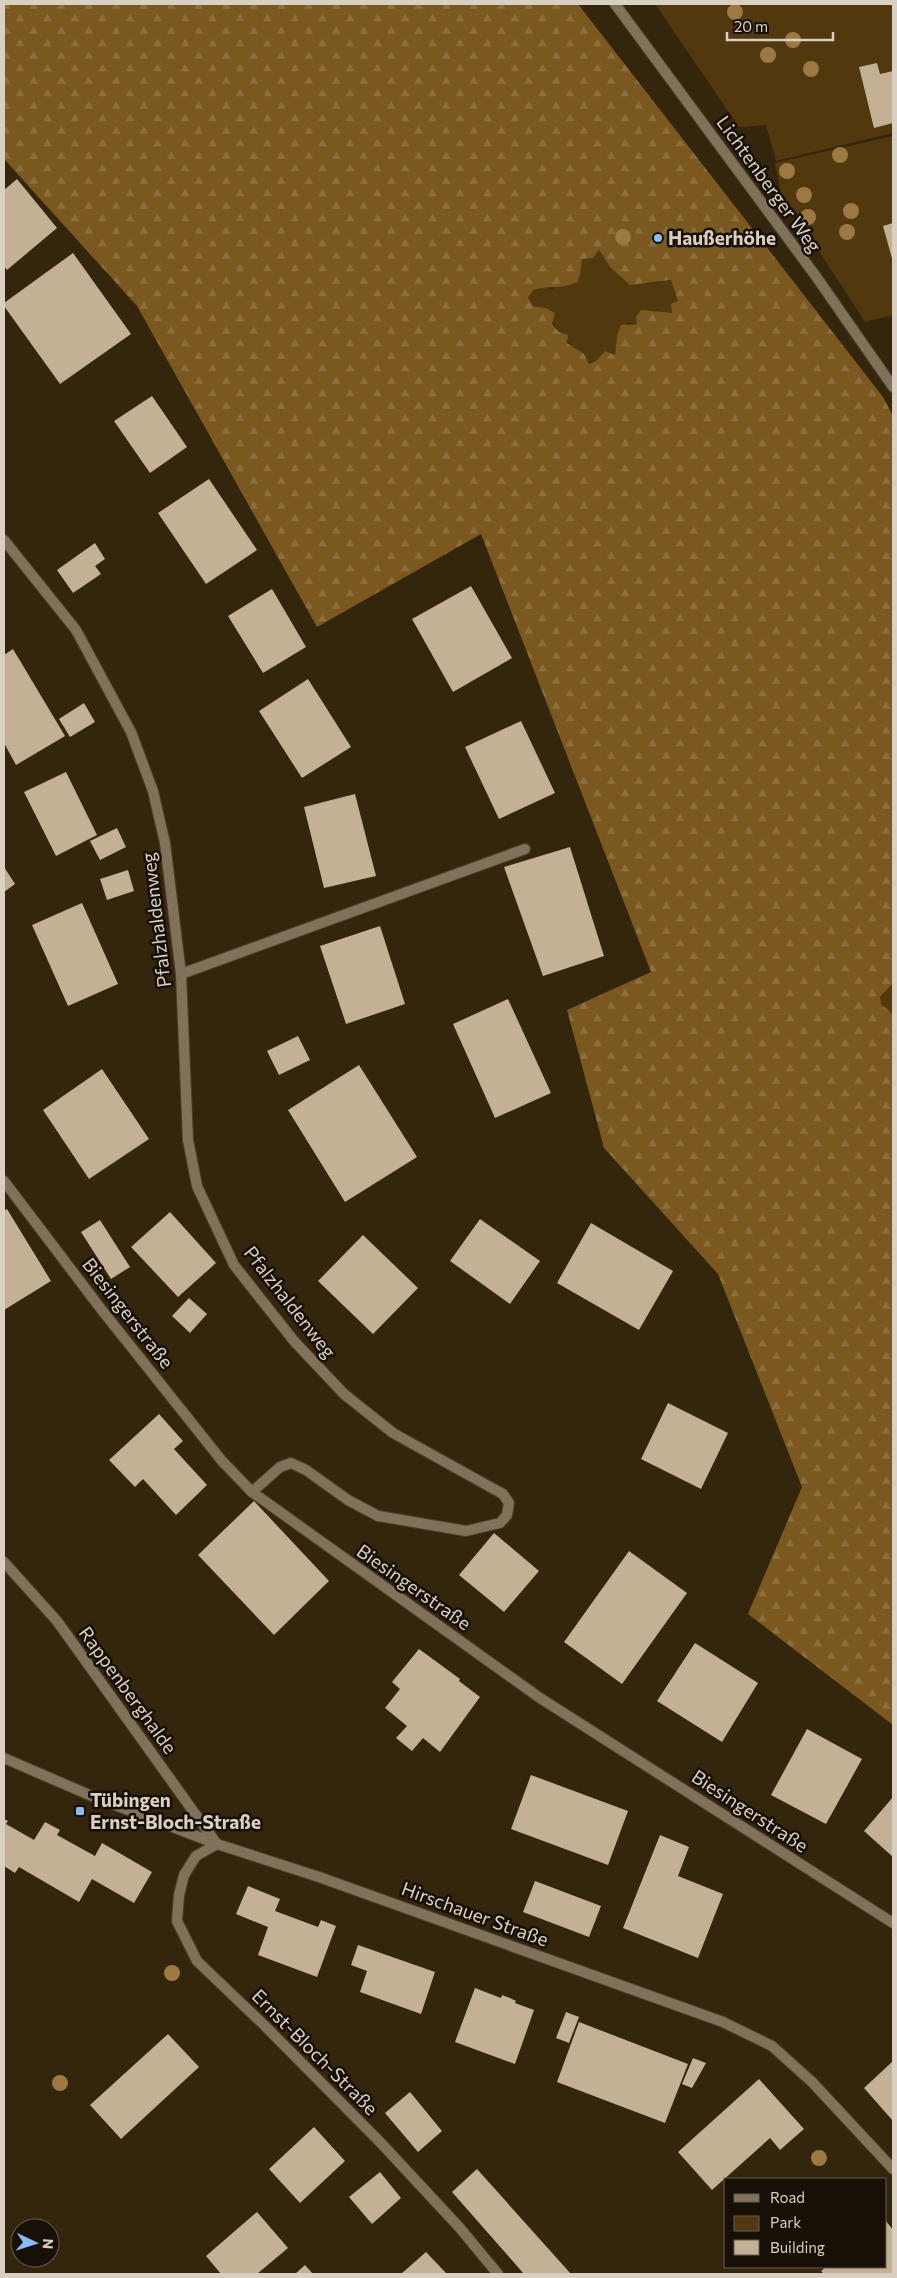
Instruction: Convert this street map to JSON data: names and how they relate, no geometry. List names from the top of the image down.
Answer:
{
  "streets": {
    "street": [
      "Lichtenberger Weg",
      "Pfalzhaldenweg",
      "Biesingerstraße",
      "Rappenberghalde",
      "Hirschauer Straße",
      "Ernst-Bloch-Straße"
    ]
  },
  "crossings": [
    ["Pfalzhaldenweg", "Biesingerstraße"],
    ["Rappenberghalde", "Hirschauer Straße"],
    ["Rappenberghalde", "Ernst-Bloch-Straße"],
    ["Hirschauer Straße", "Ernst-Bloch-Straße"]
  ],
  "places": {
    "other": ["Haußerhöhe"],
    "transit": ["Tübingen Ernst-Bloch-Straße"]
  },
  "legend": ["Road", "Park", "Building"],
  "scale_bar": "20 m",
  "north": "right"
}
